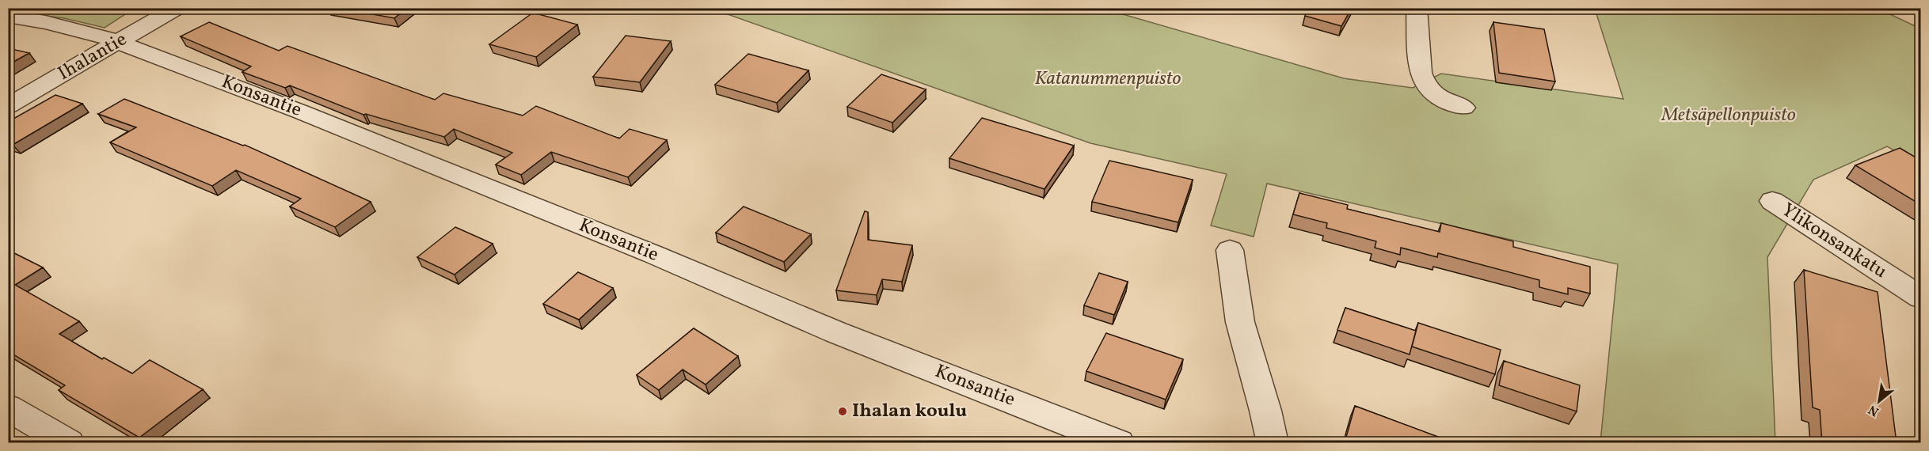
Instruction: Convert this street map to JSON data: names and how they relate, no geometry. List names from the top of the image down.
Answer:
{
  "streets": {
    "street": ["Ihalantie", "Konsantie", "Ylikonsankatu"]
  },
  "crossings": [
    ["Ihalantie", "Konsantie"]
  ],
  "parks": ["Katanummenpuisto", "Metsäpellonpuisto"],
  "places": ["Ihalan koulu"],
  "north": "bottom left"
}
